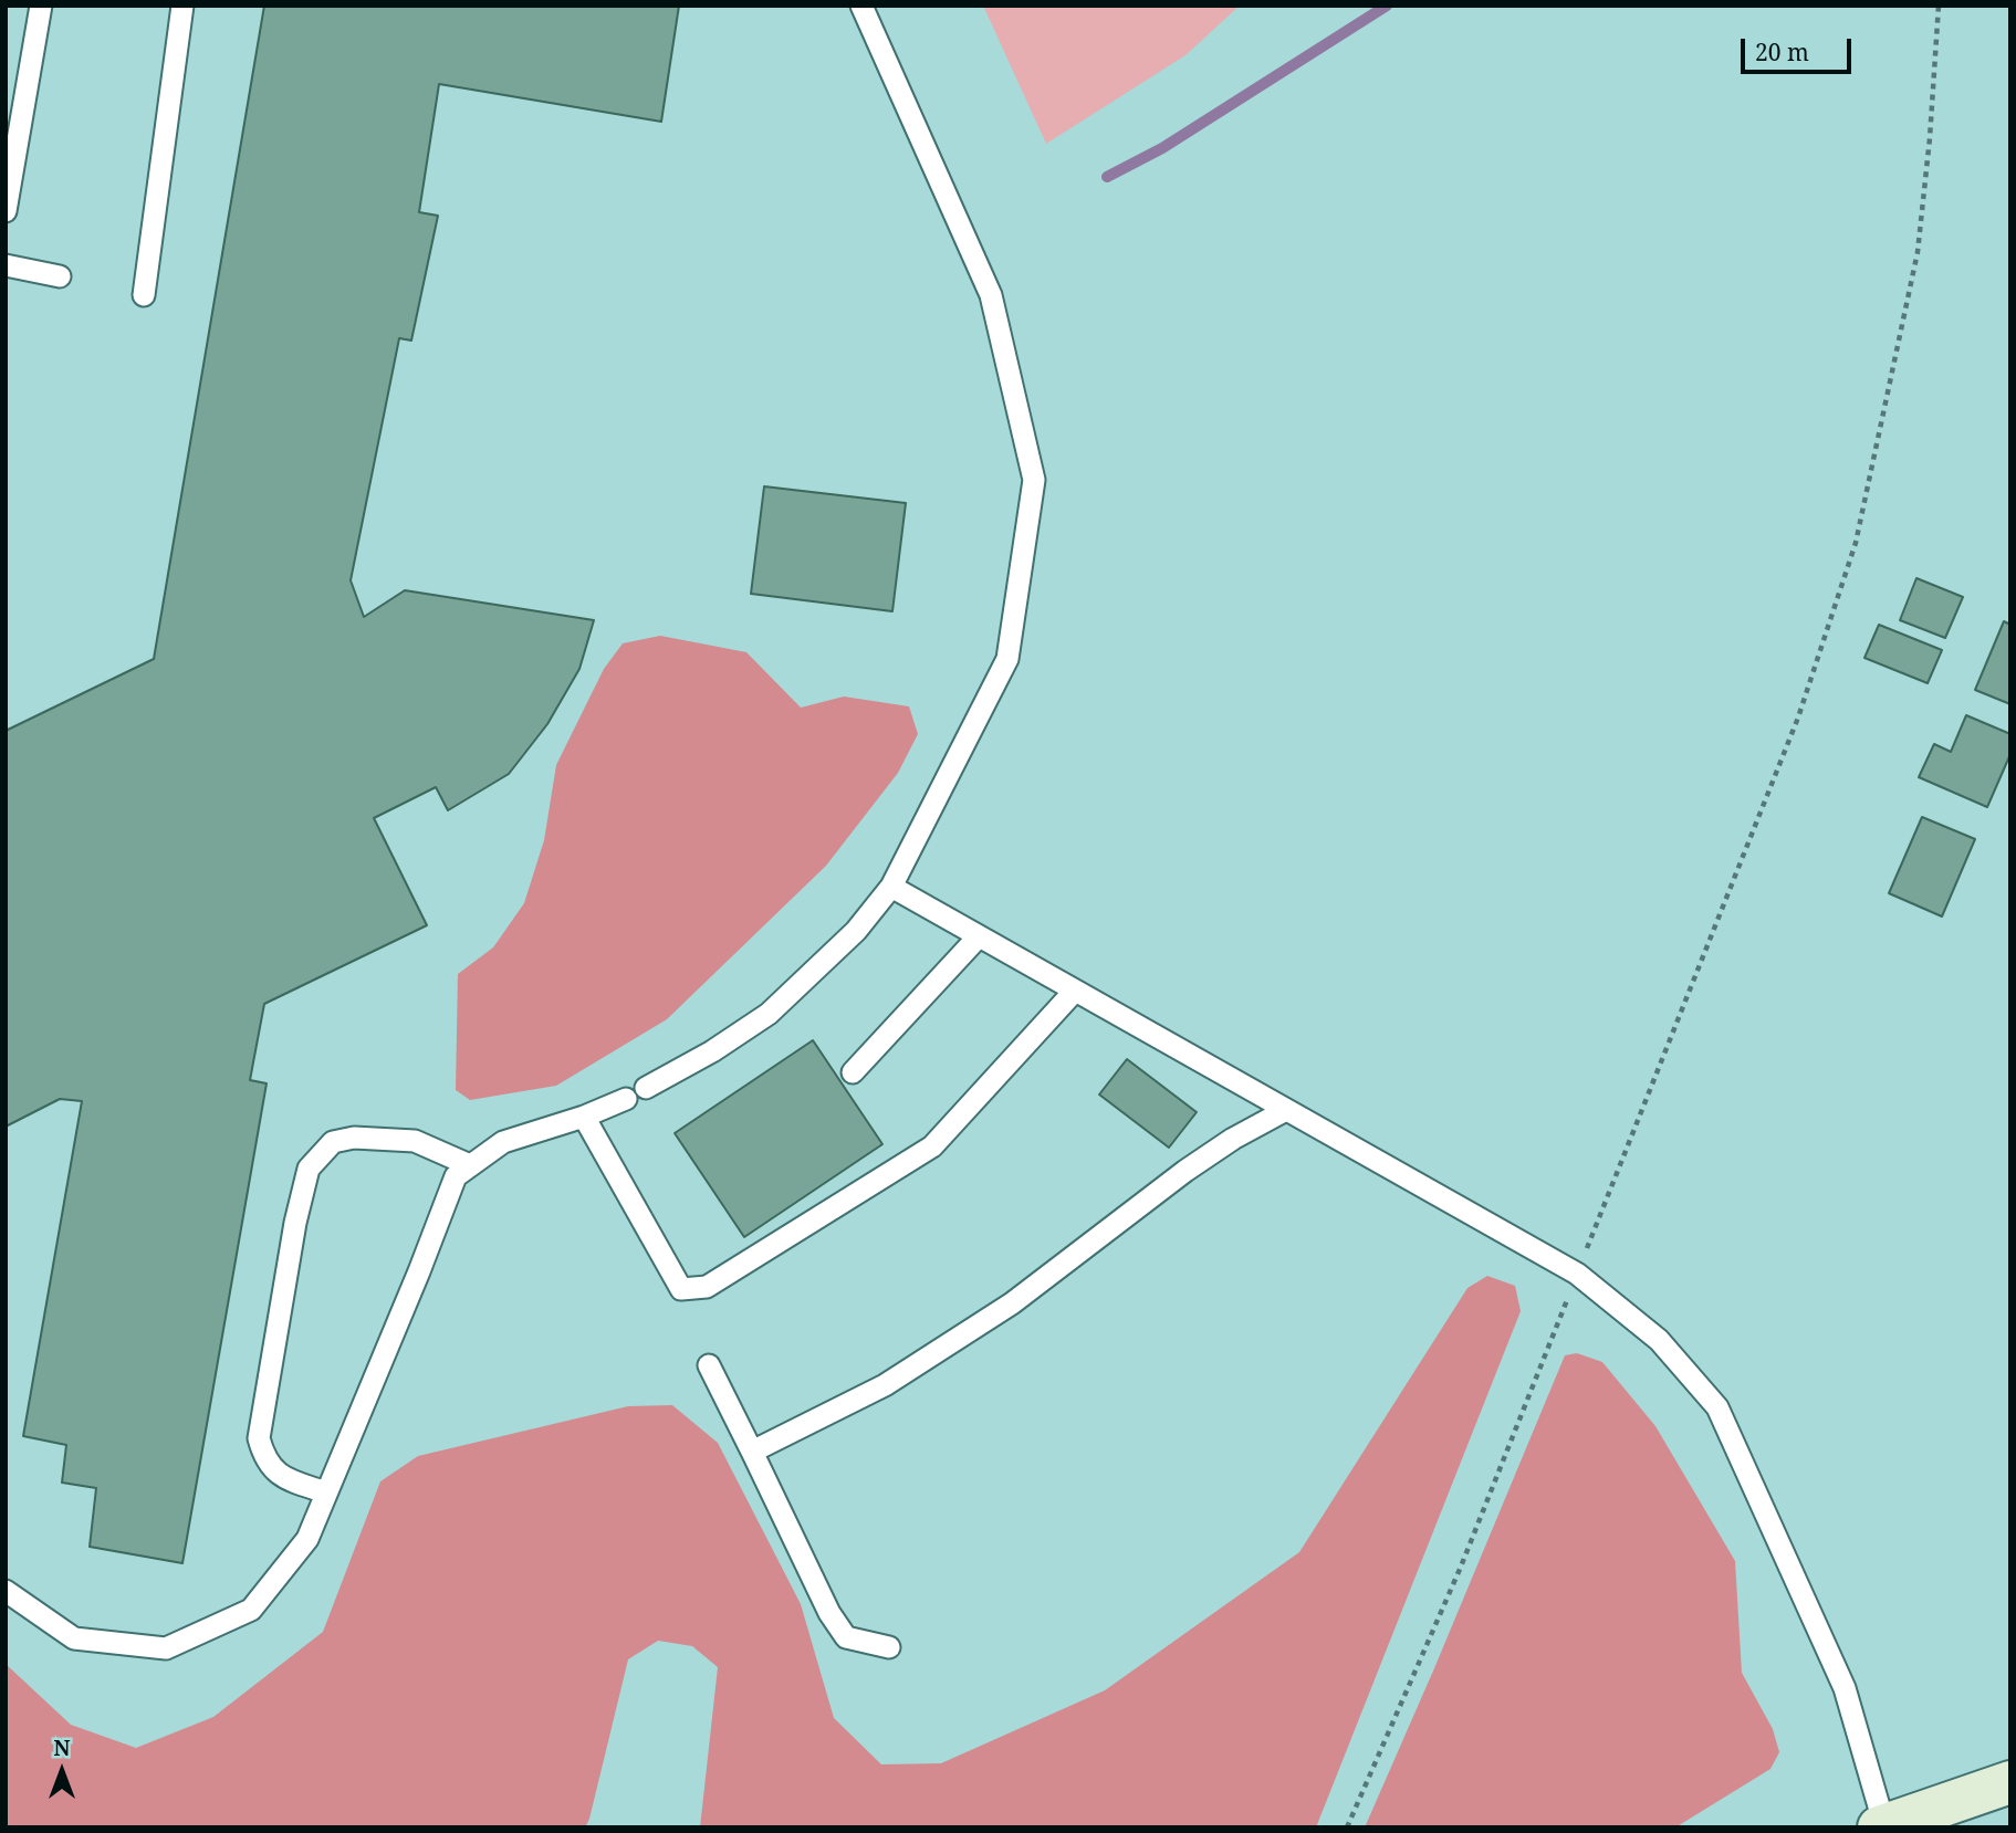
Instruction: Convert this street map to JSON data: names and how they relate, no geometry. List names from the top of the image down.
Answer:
{
  "scale_bar": "20 m",
  "north": "top"
}
